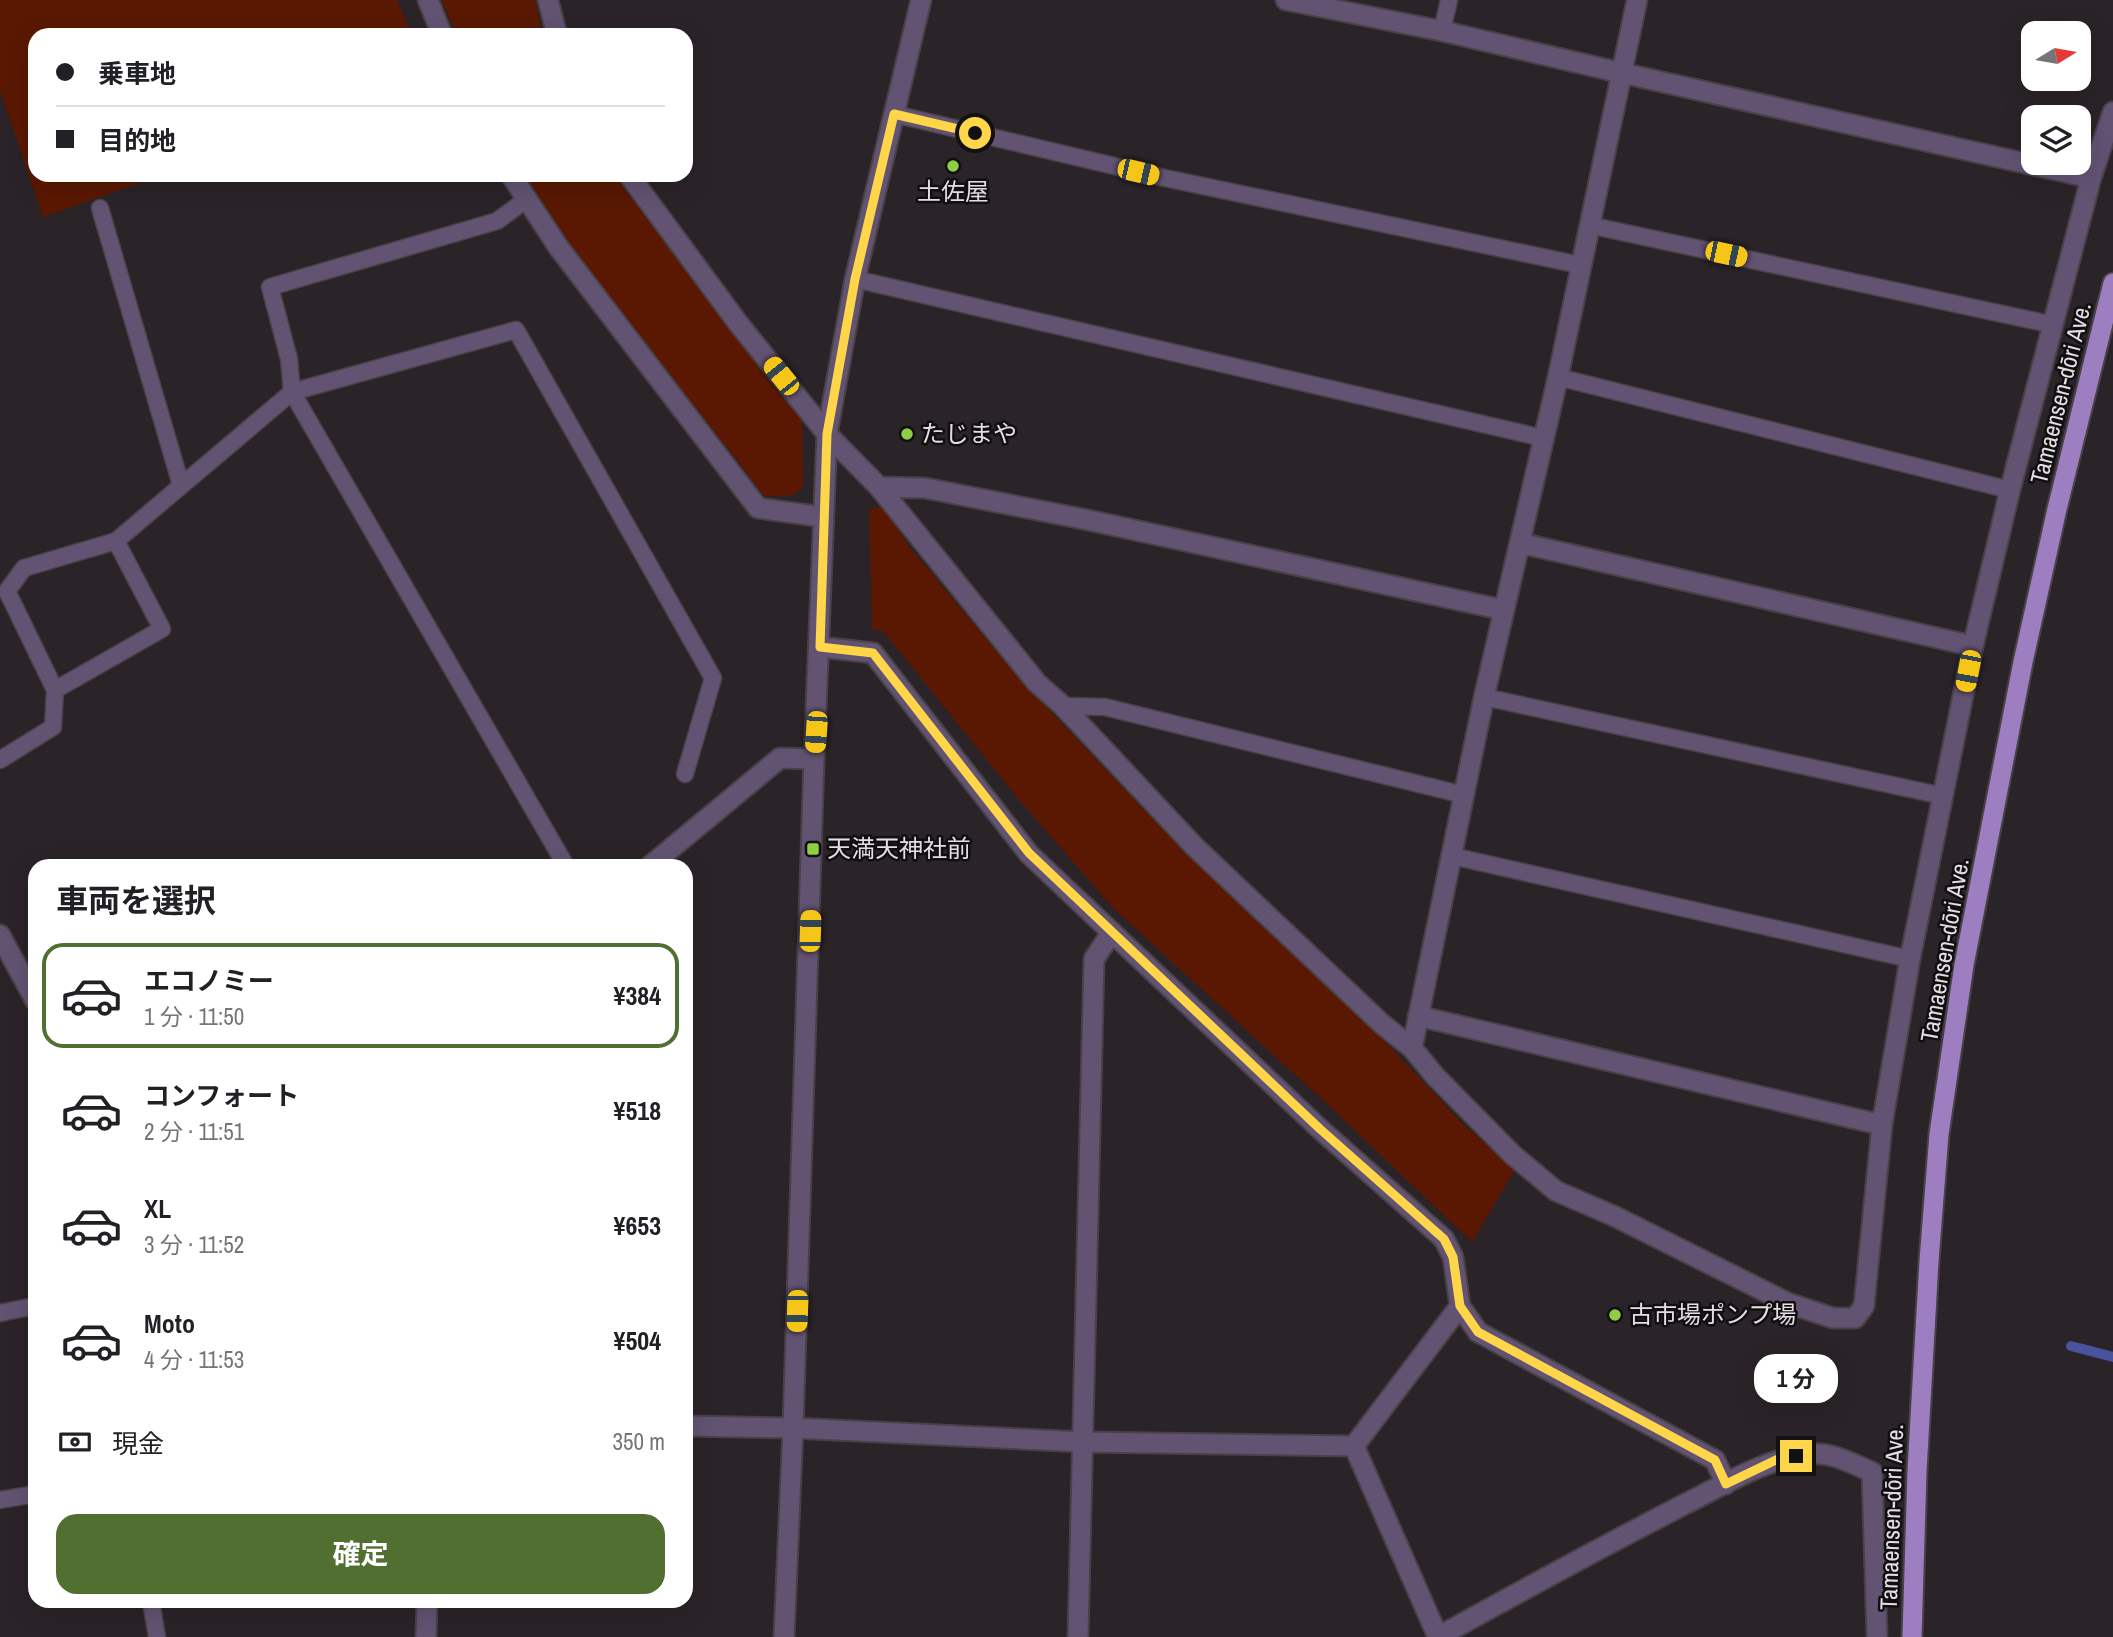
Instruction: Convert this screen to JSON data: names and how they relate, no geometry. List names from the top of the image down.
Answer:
{
  "streets": {
    "main road": ["Tamaensen-dōri Ave."]
  },
  "places": {
    "other": ["土佐屋", "たじまや", "古市場ポンプ場"],
    "transit": ["天満天神社前"]
  },
  "north": "right",
  "page": {
    "banner": ["乗車地", "目的地"],
    "heading": "車両を選択",
    "list": [
      {
        "name": "エコノミー",
        "note": "1 分 · 11:50",
        "value": "¥384"
      },
      {
        "name": "コンフォート",
        "note": "2 分 · 11:51",
        "value": "¥518"
      },
      {
        "name": "XL",
        "note": "3 分 · 11:52",
        "value": "¥653"
      },
      {
        "name": "Moto",
        "note": "4 分 · 11:53",
        "value": "¥504"
      }
    ],
    "bubble": "1 分",
    "pay": ["現金", "350 m"],
    "buttons": "確定"
  }
}
